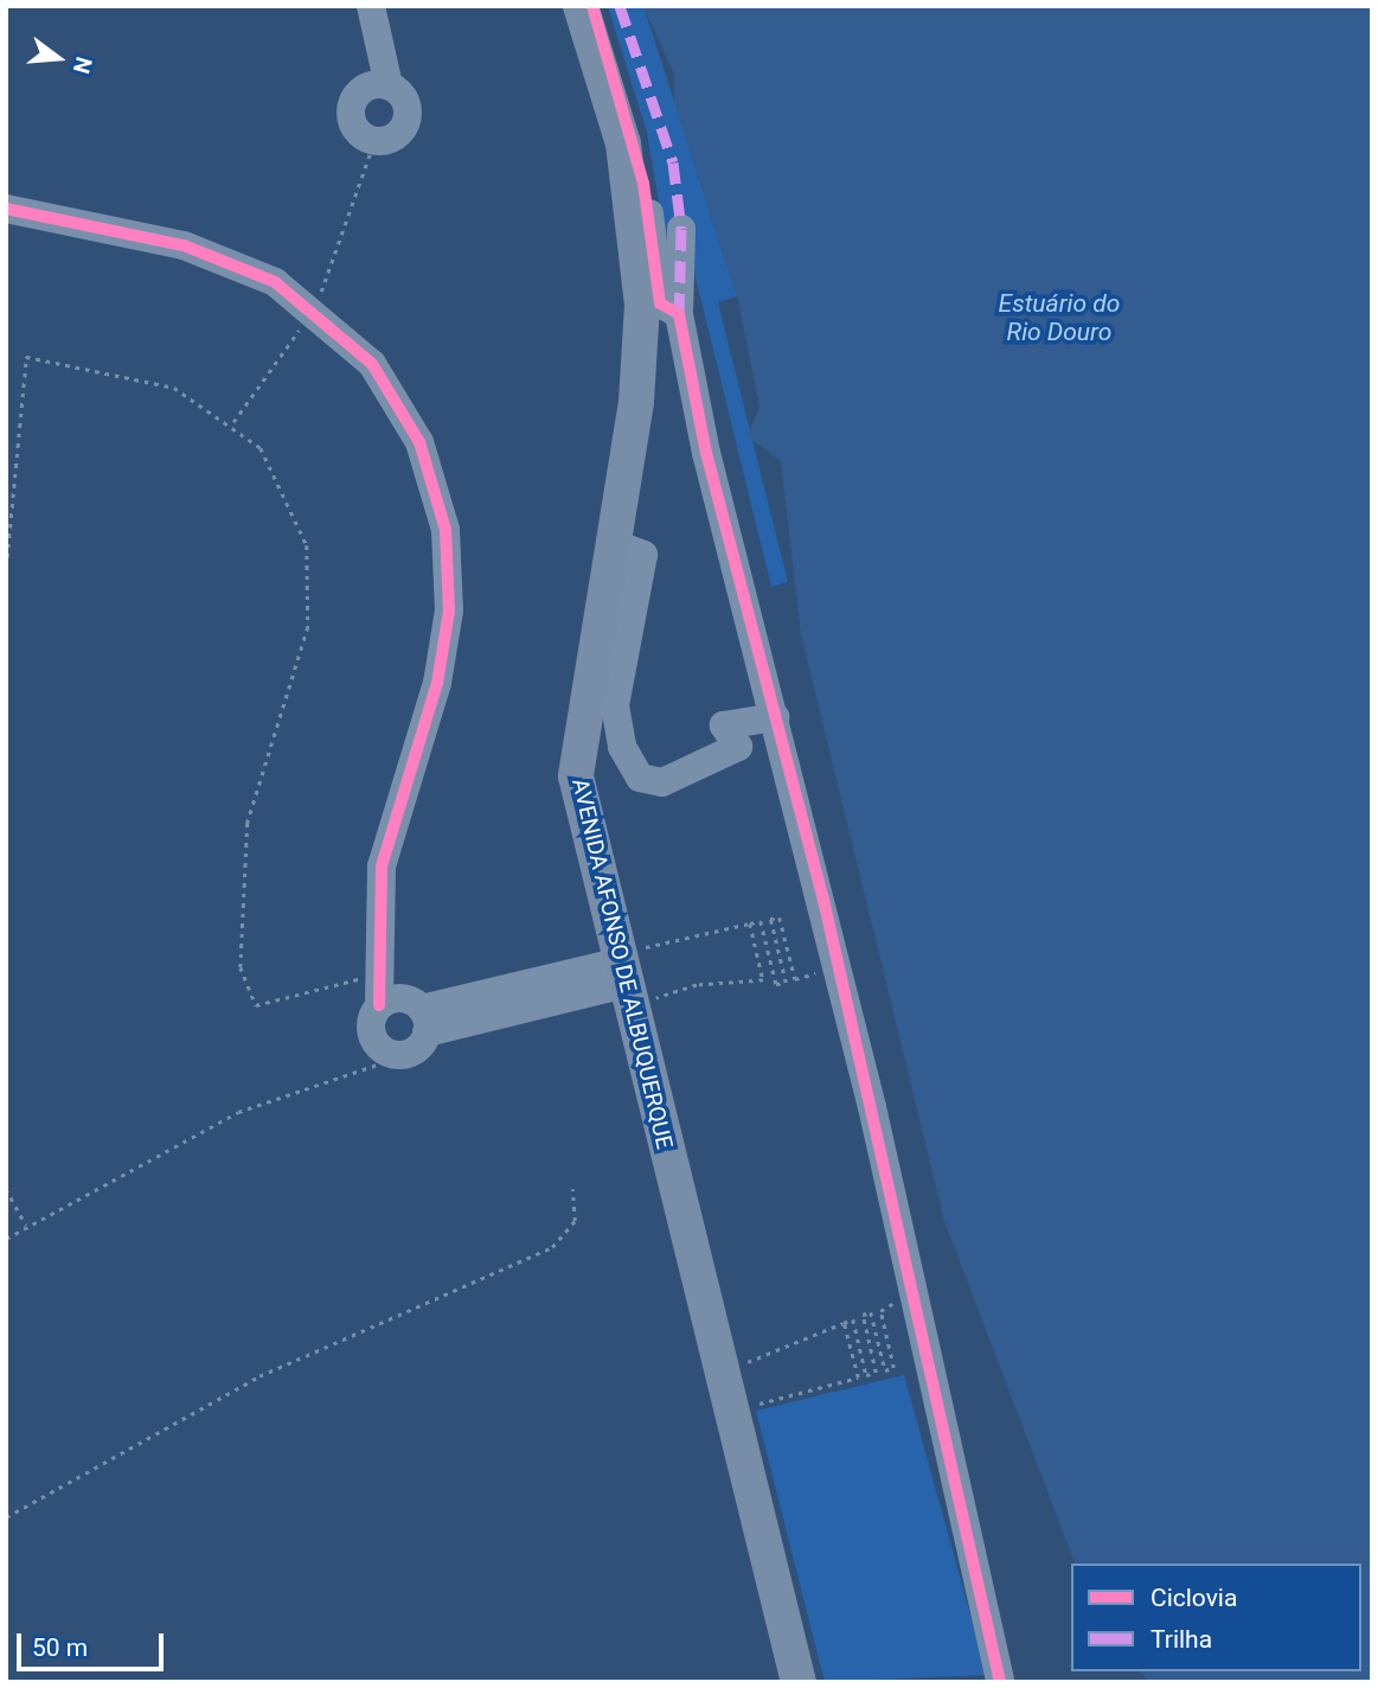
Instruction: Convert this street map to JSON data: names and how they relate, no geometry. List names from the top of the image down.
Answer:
{
  "streets": {
    "main road": ["AVENIDA AFONSO DE ALBUQUERQUE"]
  },
  "water": ["Estuário do Rio Douro"],
  "legend": ["Ciclovia", "Trilha"],
  "scale_bar": "50 m",
  "north": "right"
}
